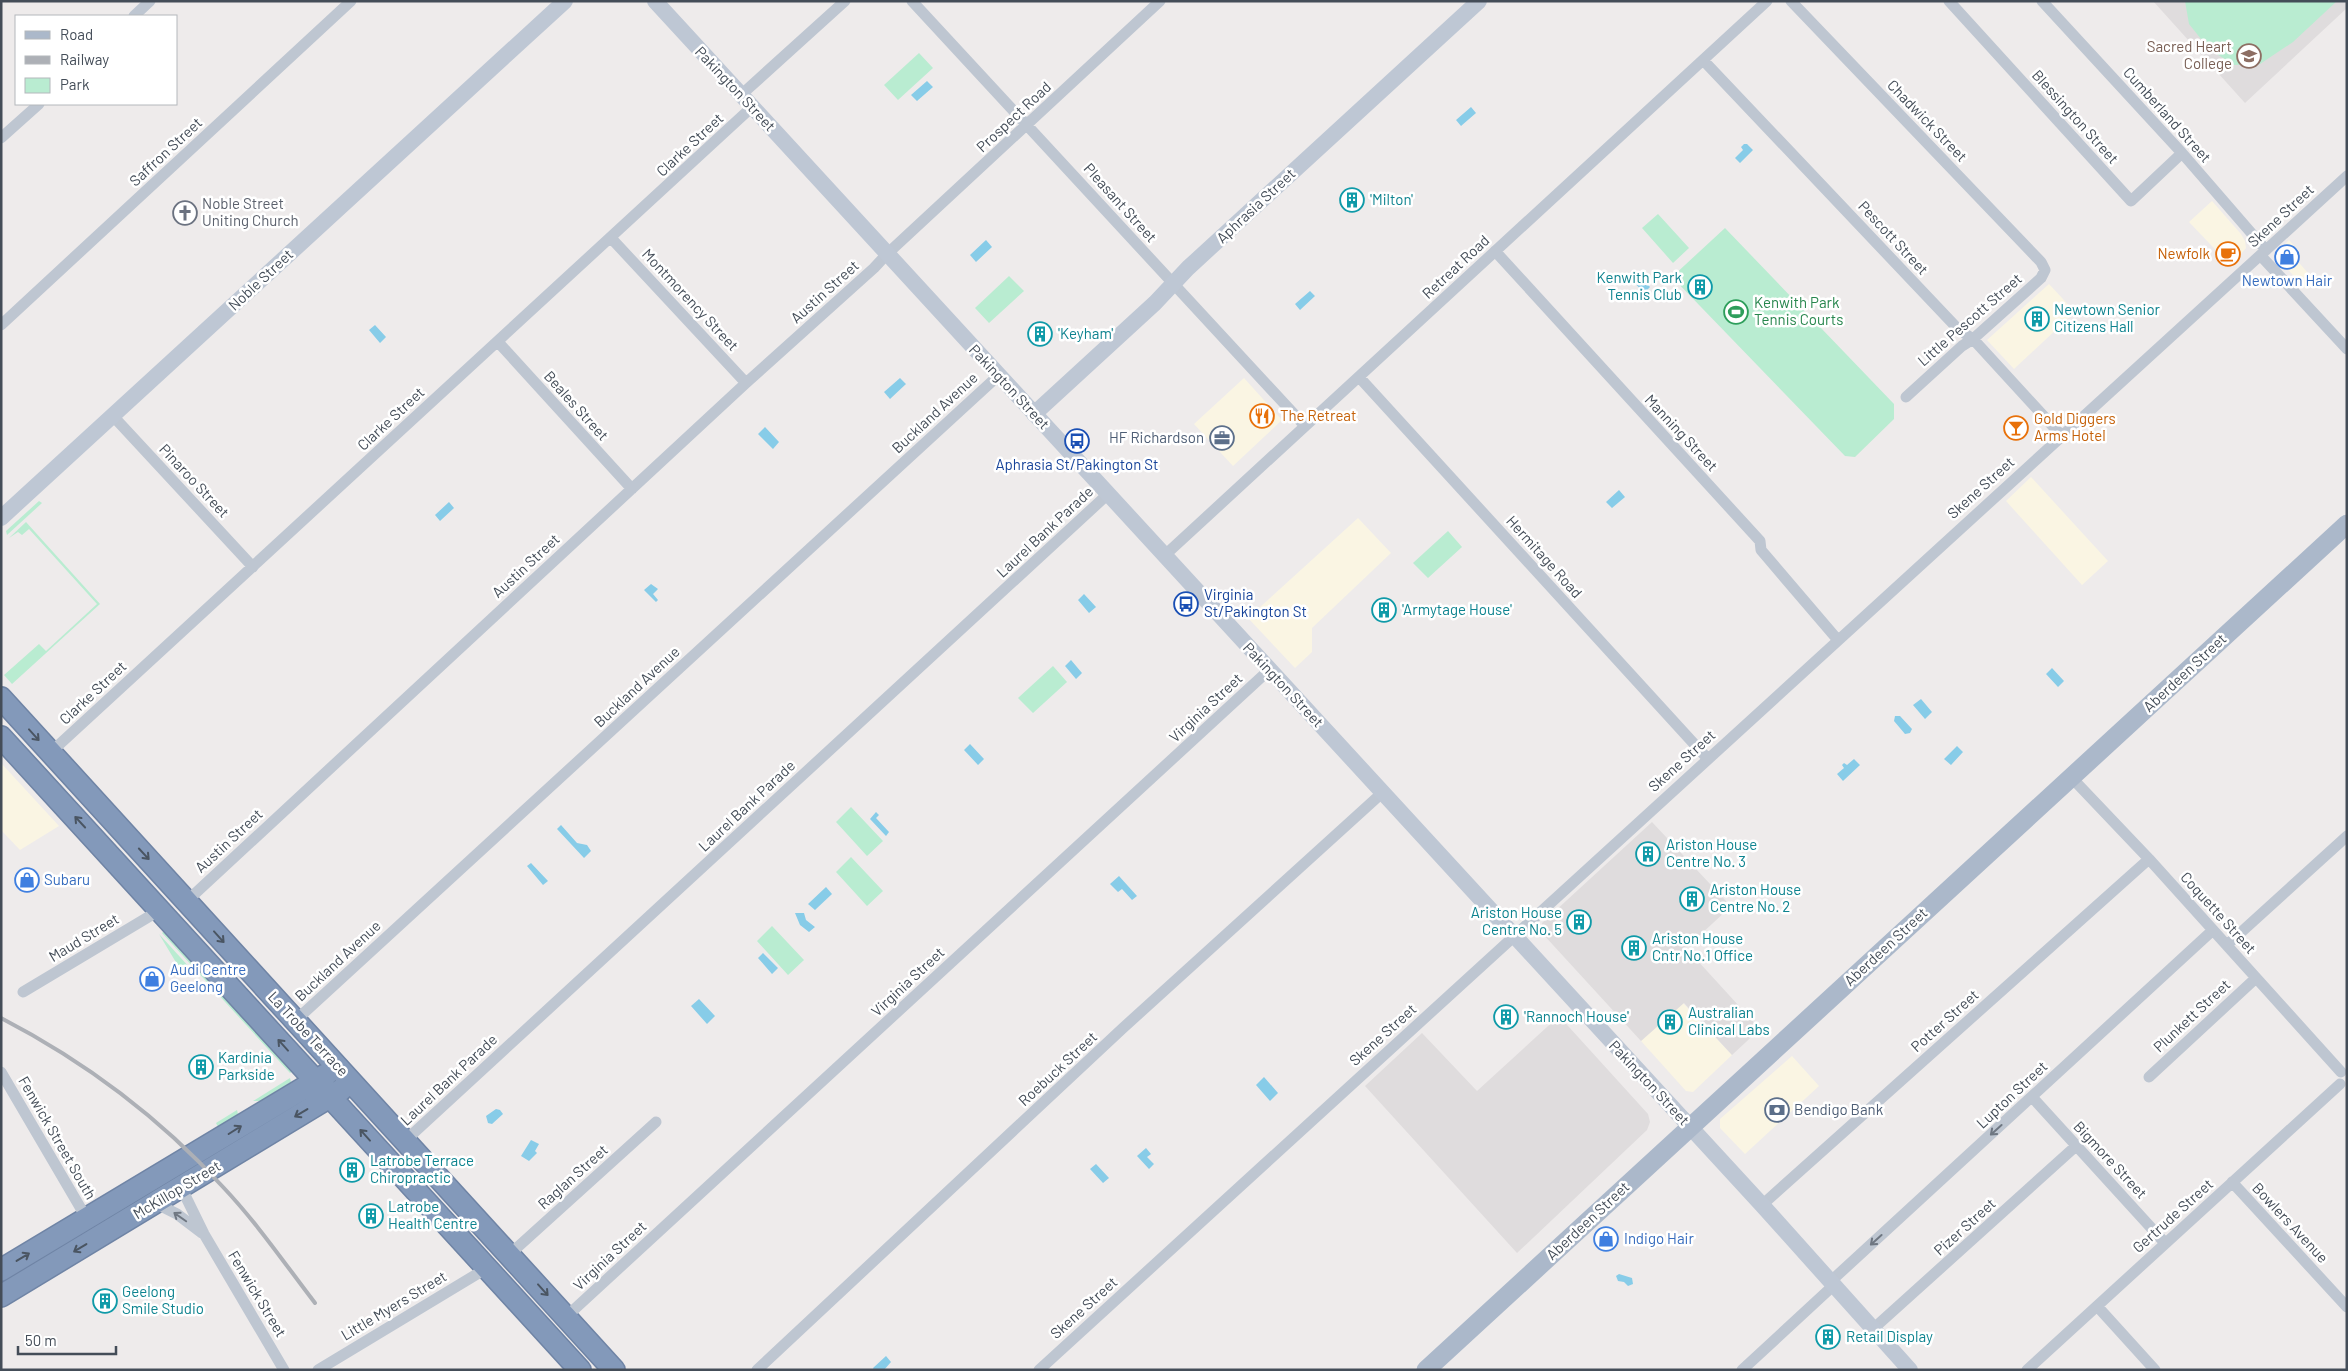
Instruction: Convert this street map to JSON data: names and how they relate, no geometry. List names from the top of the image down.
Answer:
{
  "streets": {
    "highway": ["La Trobe Terrace", "McKillop Street"],
    "main road": ["Aberdeen Street"],
    "street": [
      "Pakington Street",
      "Cumberland Street",
      "Prospect Road",
      "Blessington Street",
      "Chadwick Street",
      "Clarke Street",
      "Saffron Street",
      "Pleasant Street",
      "Aphrasia Street",
      "Skene Street",
      "Pescott Street",
      "Retreat Road",
      "Noble Street",
      "Austin Street",
      "Montmorency Street",
      "Little Pescott Street",
      "Beales Street",
      "Buckland Avenue",
      "Manning Street",
      "Pinaroo Street",
      "Laurel Bank Parade",
      "Hermitage Road",
      "Virginia Street",
      "Coquette Street",
      "Maud Street",
      "Plunkett Street",
      "Potter Street",
      "Roebuck Street",
      "Lupton Street",
      "Fenwick Street South",
      "Bigmore Street",
      "Raglan Street",
      "Gertrude Street",
      "Bowlers Avenue",
      "Pizer Street",
      "Fenwick Street",
      "Little Myers Street"
    ]
  },
  "crossings": [
    ["Pakington Street", "Prospect Road"],
    ["Pakington Street", "Clarke Street"],
    ["Pakington Street", "Aphrasia Street"],
    ["Pakington Street", "Skene Street"],
    ["Pakington Street", "Retreat Road"],
    ["Pakington Street", "Austin Street"],
    ["Pakington Street", "Buckland Avenue"],
    ["Pakington Street", "Laurel Bank Parade"],
    ["Pakington Street", "Aberdeen Street"],
    ["Pakington Street", "Virginia Street"],
    ["Pakington Street", "Potter Street"],
    ["Pakington Street", "Roebuck Street"],
    ["Pakington Street", "Lupton Street"],
    ["Pakington Street", "Pizer Street"],
    ["Cumberland Street", "Blessington Street"],
    ["Cumberland Street", "Skene Street"],
    ["Prospect Road", "Pleasant Street"],
    ["Prospect Road", "Austin Street"],
    ["Chadwick Street", "Little Pescott Street"],
    ["Clarke Street", "Montmorency Street"],
    ["Clarke Street", "Beales Street"],
    ["Clarke Street", "Pinaroo Street"],
    ["Clarke Street", "La Trobe Terrace"],
    ["Pleasant Street", "Aphrasia Street"],
    ["Pleasant Street", "Retreat Road"],
    ["Skene Street", "Pescott Street"],
    ["Skene Street", "Manning Street"],
    ["Skene Street", "Hermitage Road"],
    ["Pescott Street", "Retreat Road"],
    ["Pescott Street", "Little Pescott Street"],
    ["Retreat Road", "Manning Street"],
    ["Retreat Road", "Hermitage Road"],
    ["Noble Street", "Pinaroo Street"],
    ["Austin Street", "Montmorency Street"],
    ["Austin Street", "Beales Street"],
    ["Austin Street", "La Trobe Terrace"],
    ["Buckland Avenue", "La Trobe Terrace"],
    ["Laurel Bank Parade", "La Trobe Terrace"],
    ["Aberdeen Street", "Coquette Street"],
    ["Virginia Street", "La Trobe Terrace"],
    ["Coquette Street", "Plunkett Street"],
    ["Coquette Street", "Potter Street"],
    ["Coquette Street", "Lupton Street"],
    ["Coquette Street", "Gertrude Street"],
    ["Maud Street", "La Trobe Terrace"],
    ["La Trobe Terrace", "Raglan Street"],
    ["La Trobe Terrace", "McKillop Street"],
    ["La Trobe Terrace", "Little Myers Street"],
    ["Lupton Street", "Bigmore Street"],
    ["Fenwick Street South", "McKillop Street"],
    ["Bigmore Street", "Gertrude Street"],
    ["Bigmore Street", "Pizer Street"],
    ["McKillop Street", "Fenwick Street"],
    ["Gertrude Street", "Bowlers Avenue"]
  ],
  "one_way": ["Lupton Street"],
  "places": {
    "school or university": ["Sacred Heart College"],
    "building": [
      "'Milton'",
      "Kenwith Park Tennis Club",
      "Newtown Senior Citizens Hall",
      "'Keyham'",
      "'Armytage House'",
      "Ariston House Centre No. 3",
      "Ariston House Centre No. 2",
      "Ariston House Centre No. 5",
      "Ariston House Cntr No.1 Office",
      "'Rannoch House'",
      "Australian Clinical Labs",
      "Kardinia Parkside",
      "Latrobe Terrace Chiropractic",
      "Latrobe Health Centre",
      "Geelong Smile Studio",
      "Retail Display"
    ],
    "church": ["Noble Street Uniting Church"],
    "cafe": ["Newfolk"],
    "shop": [
      "Newtown Hair",
      "Subaru",
      "Audi Centre Geelong",
      "Indigo Hair"
    ],
    "sports": ["Kenwith Park Tennis Courts"],
    "restaurant": ["The Retreat"],
    "bar": ["Gold Diggers Arms Hotel"],
    "office": ["HF Richardson"],
    "bus stop": ["Aphrasia St/Pakington St", "Virginia St/Pakington St"],
    "bank": ["Bendigo Bank"]
  },
  "legend": ["Road", "Railway", "Park"],
  "scale_bar": "50 m"
}
